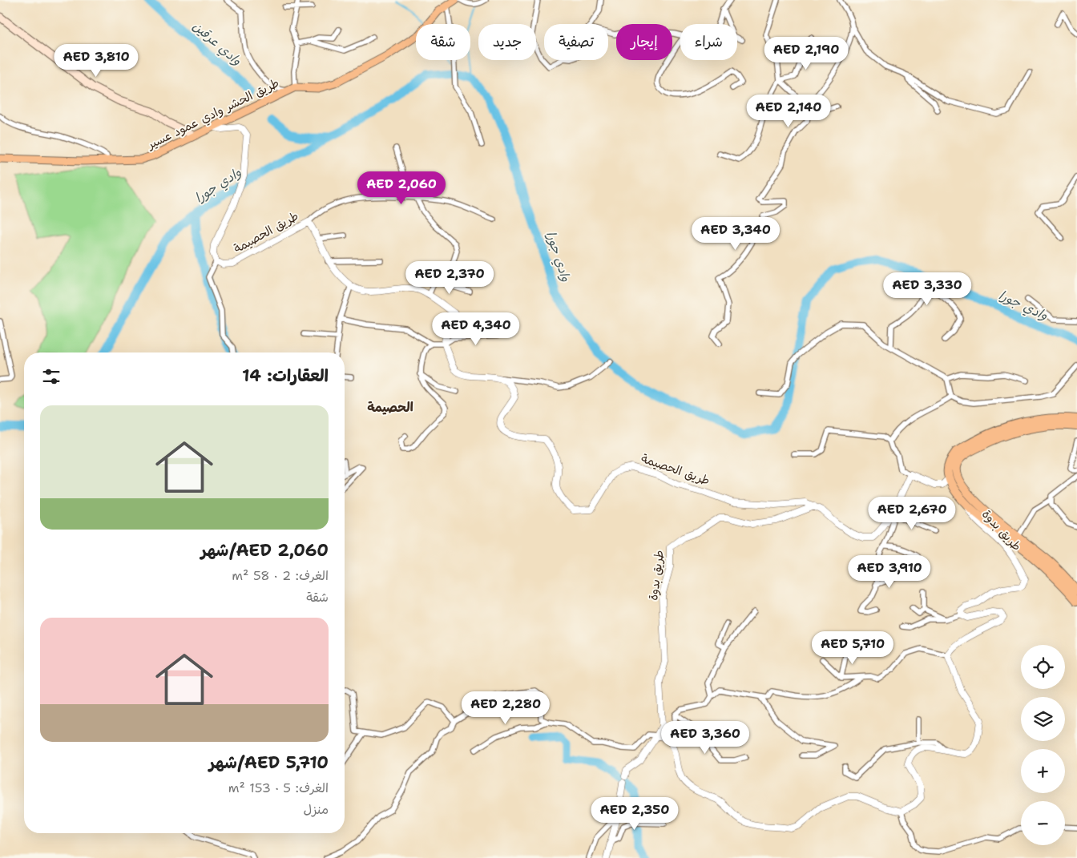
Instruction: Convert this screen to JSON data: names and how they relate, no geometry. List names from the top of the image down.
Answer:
{
  "streets": {
    "main road": ["طريق الحشر وادي عمود عسير"],
    "street": ["طريق الحصيمة", "طريق بدوة"]
  },
  "crossings": [
    ["طريق الحشر وادي عمود عسير", "طريق الحصيمة"],
    ["طريق الحصيمة", "طريق بدوة"]
  ],
  "districts": ["الحصيمة"],
  "water": ["وادي عرقين", "وادي جورا"],
  "page": {
    "chip": [
      "شراء",
      "إيجار",
      "تصفية",
      "جديد",
      "شقة"
    ],
    "price": [
      "AED 2,190",
      "AED 3,810",
      "AED 2,140",
      "AED 2,060",
      "AED 3,340",
      "AED 2,370",
      "AED 3,330",
      "AED 4,340",
      "AED 2,670",
      "AED 3,910",
      "AED 5,710",
      "AED 2,280",
      "AED 3,360",
      "AED 2,350"
    ],
    "heading": "العقارات: 14",
    "list": [
      {
        "name": "AED 2,060/شهر",
        "note": "الغرف: 2 · 58 m² · شقة"
      },
      {
        "name": "AED 5,710/شهر",
        "note": "الغرف: 5 · 153 m² · منزل"
      }
    ],
    "map_buttons": ["+", "−"]
  }
}
